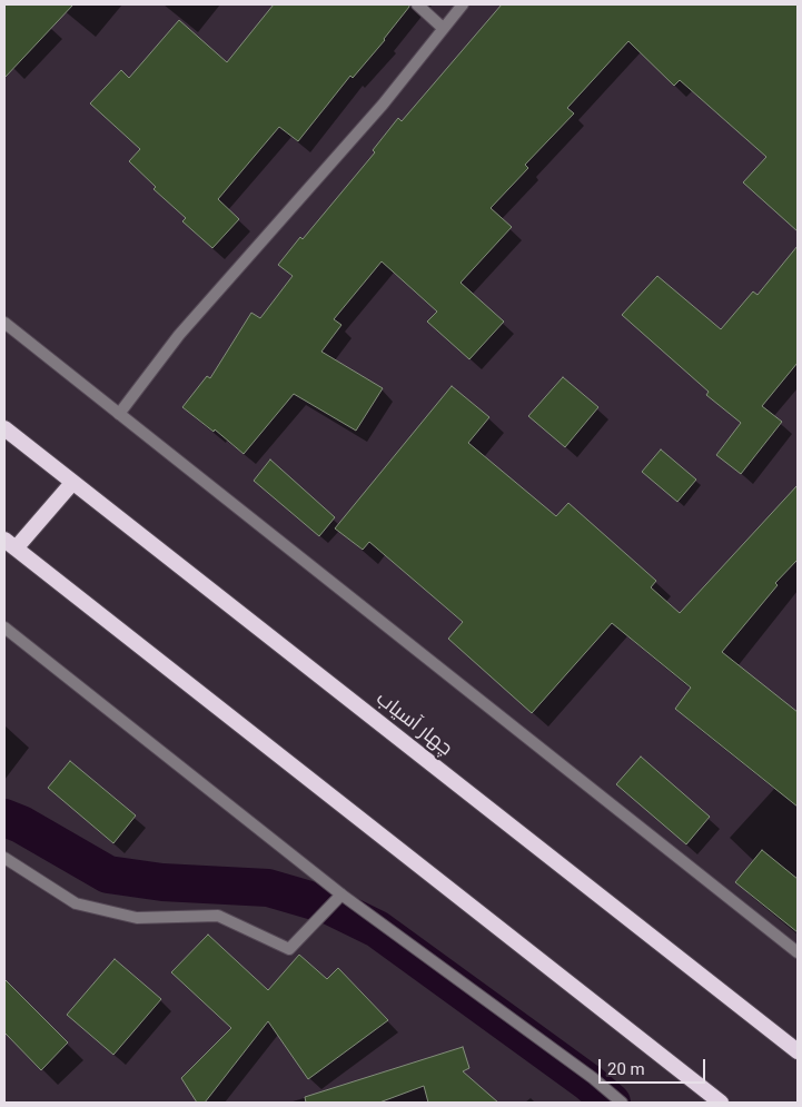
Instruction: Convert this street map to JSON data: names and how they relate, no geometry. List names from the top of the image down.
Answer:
{
  "streets": {
    "highway": ["چهار آسیاب"]
  },
  "scale_bar": "20 m"
}
